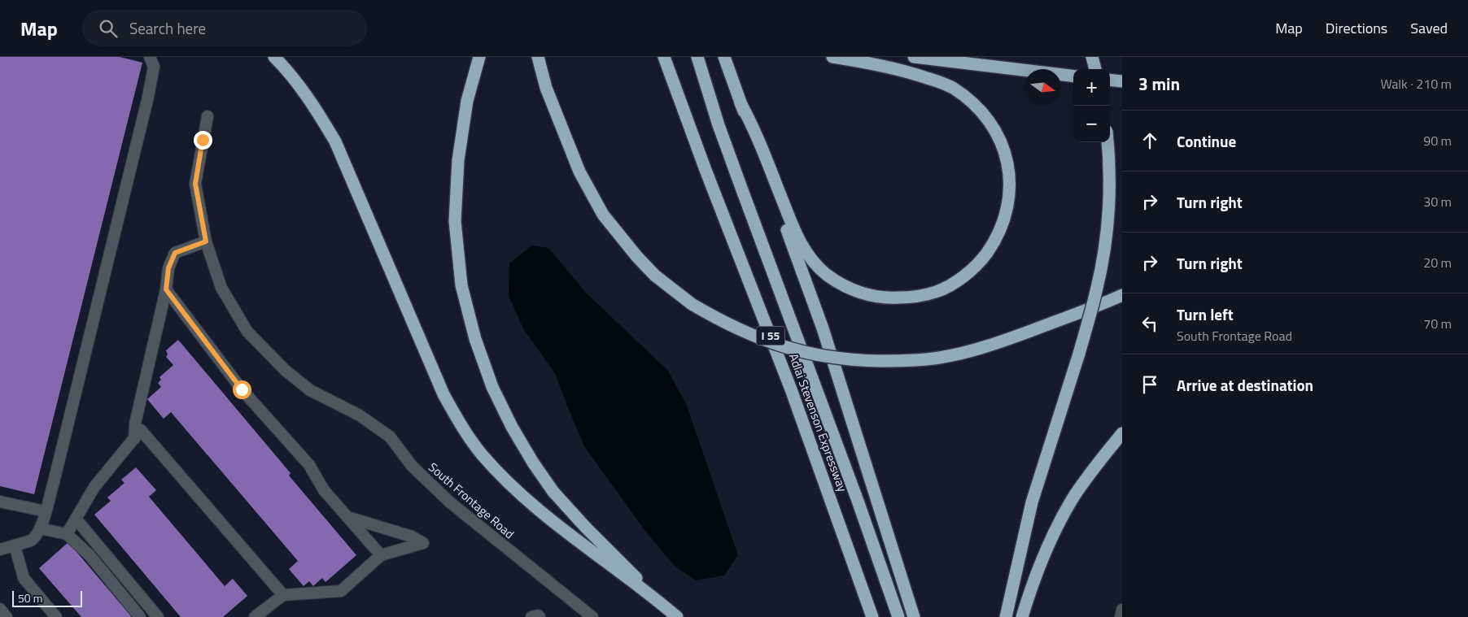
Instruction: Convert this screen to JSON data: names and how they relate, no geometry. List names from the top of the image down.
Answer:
{
  "streets": {
    "highway": ["I 55", "Adlai Stevenson Expressway"],
    "street": ["South Frontage Road"]
  },
  "scale_bar": "50 m",
  "north": "right",
  "page": {
    "header": "Map",
    "search": "Search here",
    "nav": ["Map", "Directions", "Saved"],
    "heading": ["3 min", "Walk · 210 m"],
    "map_buttons": ["+", "−"],
    "list": [
      ["Continue", "90 m"],
      ["Turn right", "30 m"],
      ["Turn right", "20 m"],
      ["Turn left", "South Frontage Road", "70 m"],
      "Arrive at destination"
    ],
    "scale": "50 m"
  }
}
